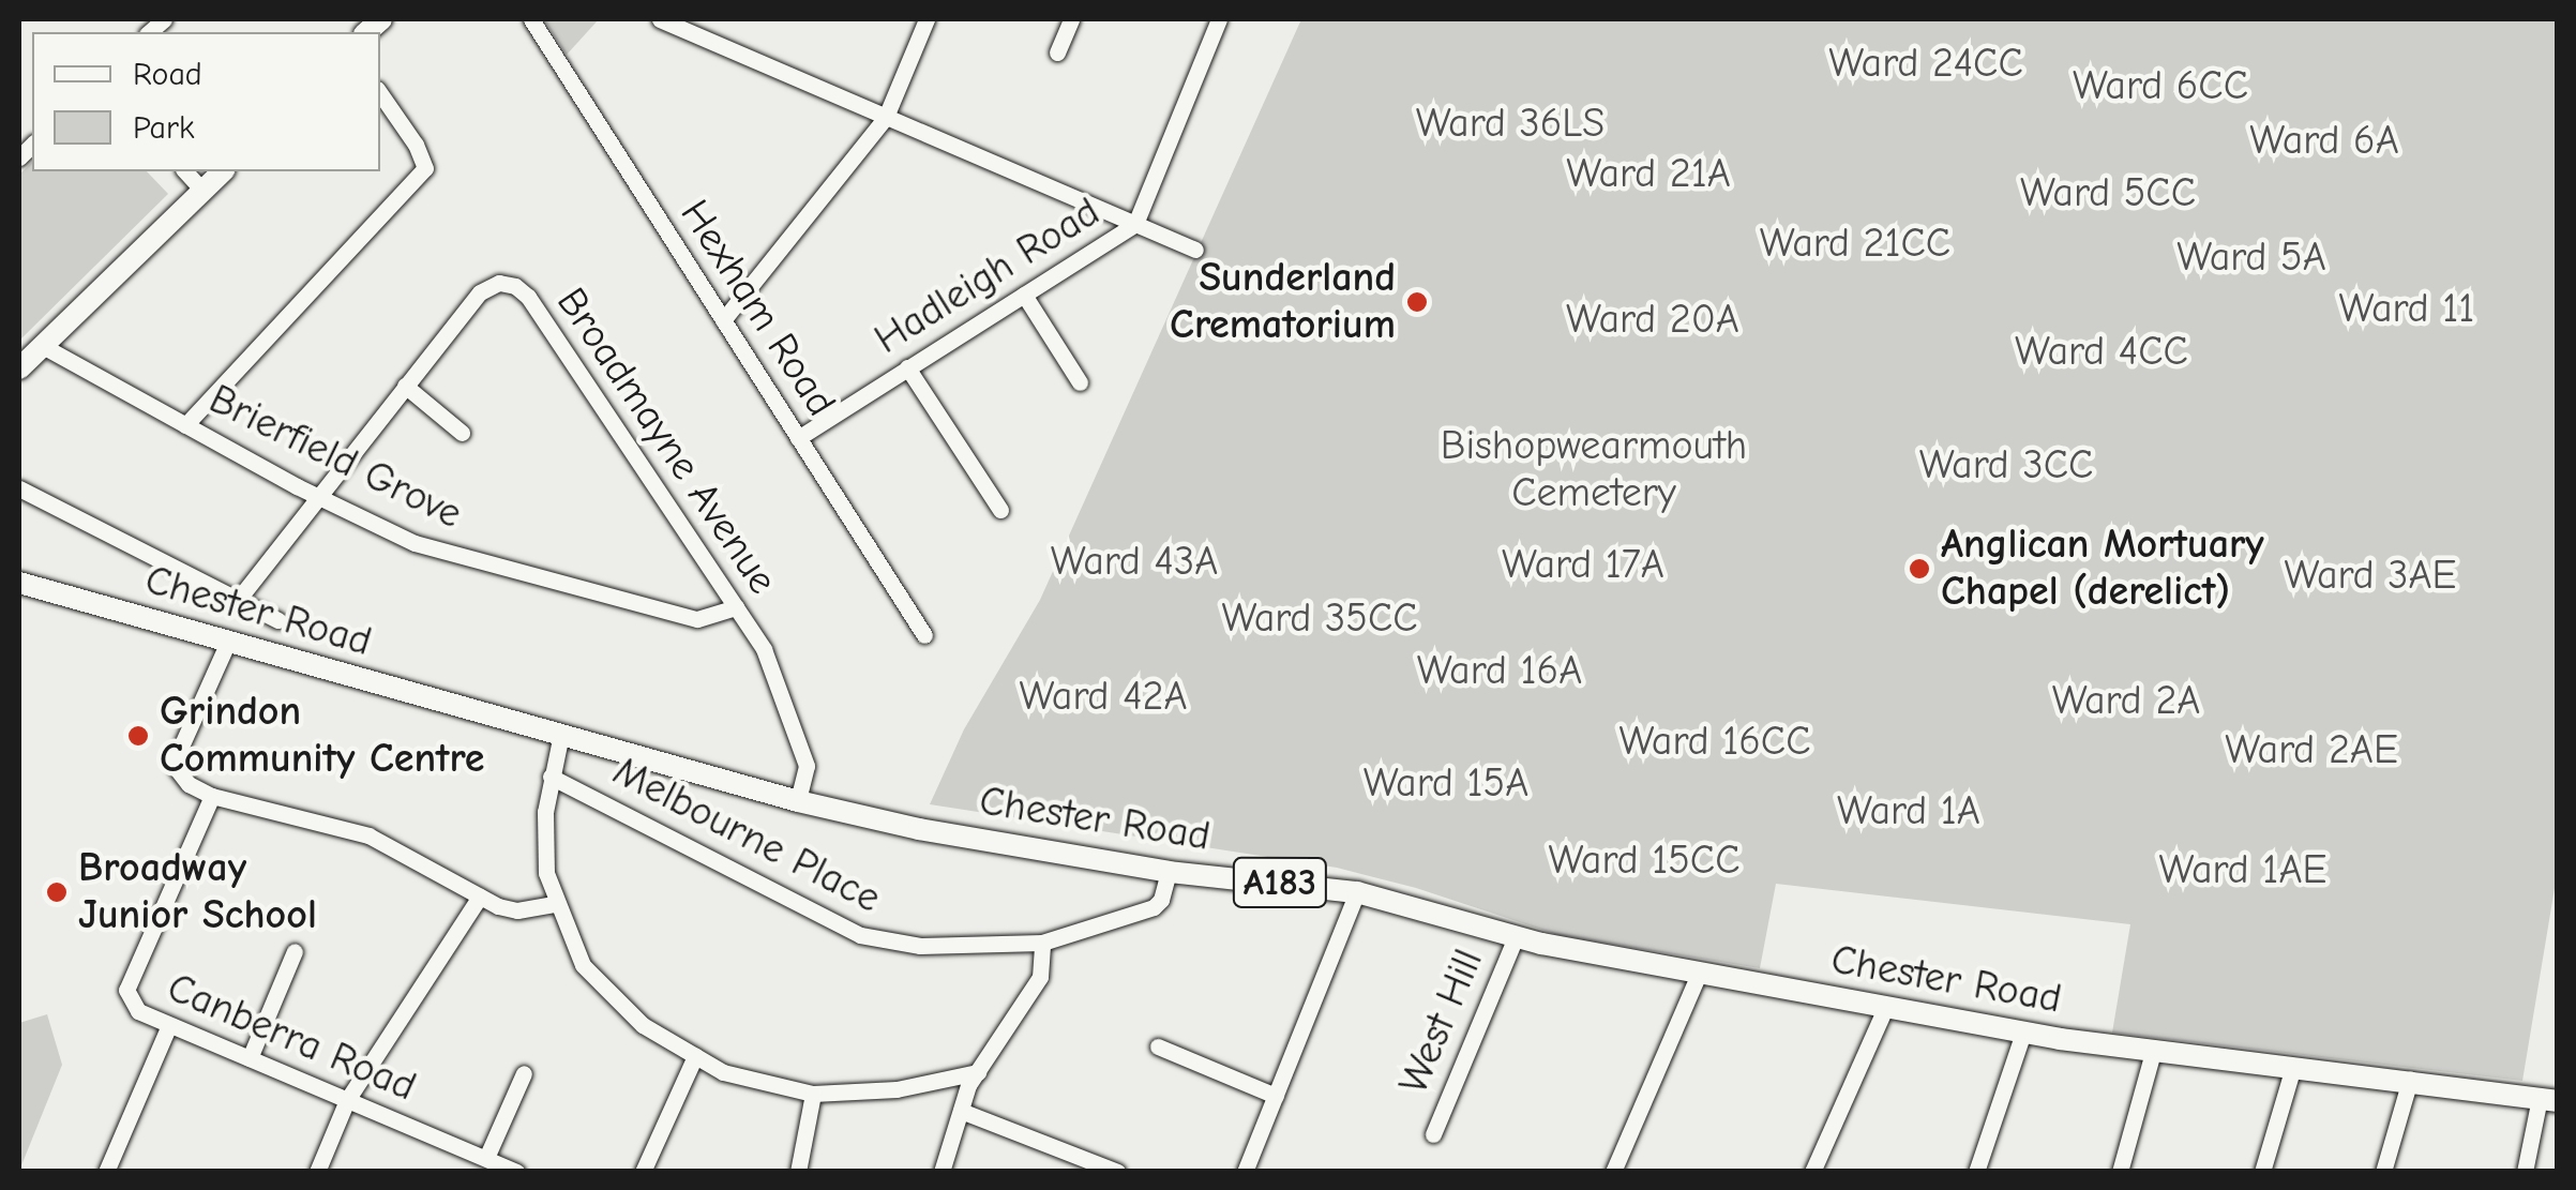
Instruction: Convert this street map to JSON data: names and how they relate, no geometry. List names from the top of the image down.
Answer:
{
  "streets": {
    "main road": ["Chester Road", "A183"],
    "street": [
      "Hadleigh Road",
      "Hexham Road",
      "Broadmayne Avenue",
      "Brierfield Grove",
      "Melbourne Place",
      "West Hill",
      "Canberra Road"
    ]
  },
  "crossings": [
    ["Hadleigh Road", "Hexham Road"],
    ["Broadmayne Avenue", "Brierfield Grove"],
    ["Broadmayne Avenue", "Chester Road"],
    ["Chester Road", "Melbourne Place"],
    ["Chester Road", "West Hill"]
  ],
  "parks": [
    "Ward 24CC",
    "Ward 6CC",
    "Ward 36LS",
    "Ward 6A",
    "Ward 21A",
    "Ward 5CC",
    "Ward 21CC",
    "Ward 5A",
    "Ward 11",
    "Ward 20A",
    "Ward 4CC",
    "Bishopwearmouth Cemetery",
    "Ward 3CC",
    "Ward 43A",
    "Ward 17A",
    "Ward 3AE",
    "Ward 35CC",
    "Ward 16A",
    "Ward 42A",
    "Ward 2A",
    "Ward 16CC",
    "Ward 2AE",
    "Ward 15A",
    "Ward 1A",
    "Ward 15CC",
    "Ward 1AE"
  ],
  "places": [
    "Sunderland Crematorium",
    "Anglican Mortuary Chapel (derelict)",
    "Grindon Community Centre",
    "Broadway Junior School"
  ],
  "legend": ["Road", "Park"]
}
